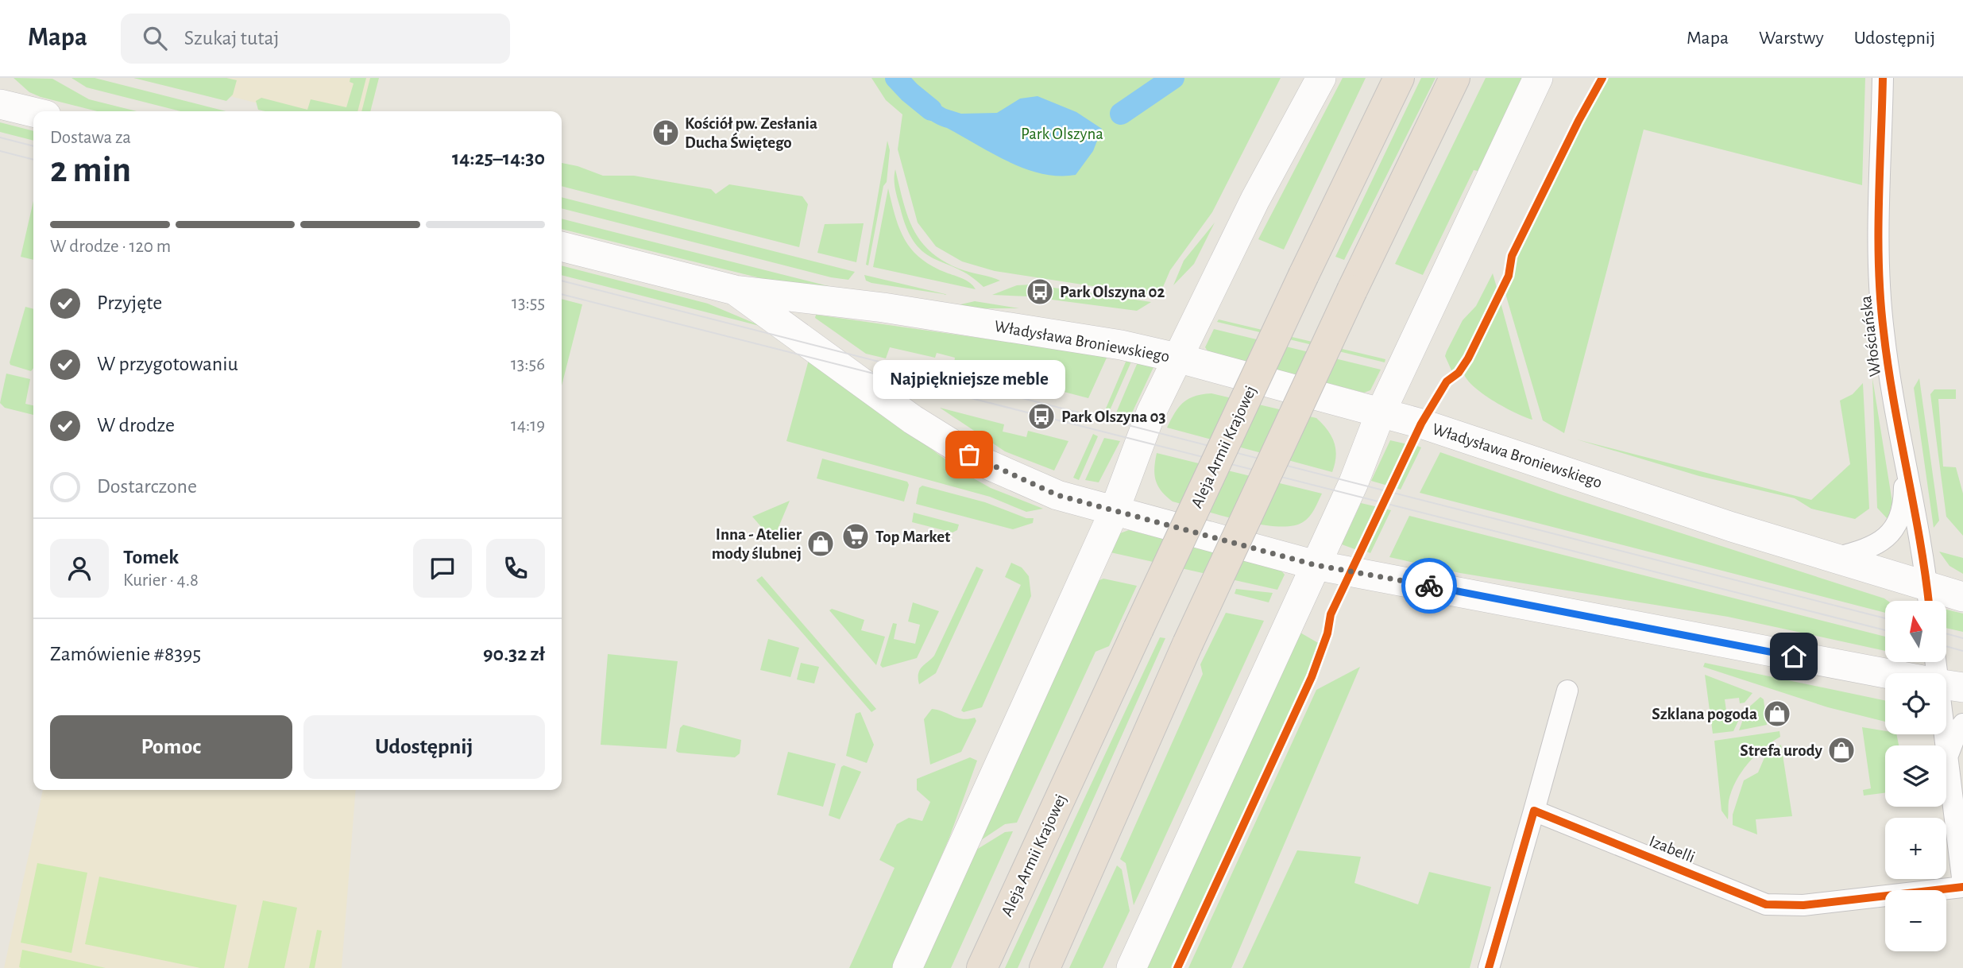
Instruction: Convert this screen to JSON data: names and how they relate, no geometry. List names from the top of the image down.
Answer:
{
  "streets": {
    "highway": ["Aleja Armii Krajowej"],
    "main road": ["Władysława Broniewskiego"],
    "street": ["Włościańska", "Izabelli"]
  },
  "crossings": [
    ["Włościańska", "Władysława Broniewskiego"]
  ],
  "parks": ["Park Olszyna"],
  "places": {
    "church": ["Kościół pw. Zesłania Ducha Świętego"],
    "bus stop": ["Park Olszyna 02", "Park Olszyna 03"],
    "other": ["Najpiękniejsze meble"],
    "supermarket": ["Top Market"],
    "shop": ["Inna - Atelier mody ślubnej", "Szklana pogoda", "Strefa urody"]
  },
  "north": "top",
  "page": {
    "header": "Mapa",
    "search": "Szukaj tutaj",
    "nav": ["Mapa", "Warstwy", "Udostępnij"],
    "heading": ["2 min", "Dostawa za", "14:25–14:30"],
    "panel": [
      "Tomek",
      "Kurier · 4.8",
      "Zamówienie #8395",
      "90.32 zł"
    ],
    "bar": "W drodze · 120 m",
    "list": [
      ["Przyjęte", "13:55"],
      ["W przygotowaniu", "13:56"],
      ["W drodze", "14:19"],
      "Dostarczone"
    ],
    "bubble": "Najpiękniejsze meble",
    "map_buttons": ["+", "−"],
    "buttons": ["Pomoc", "Udostępnij"]
  }
}
